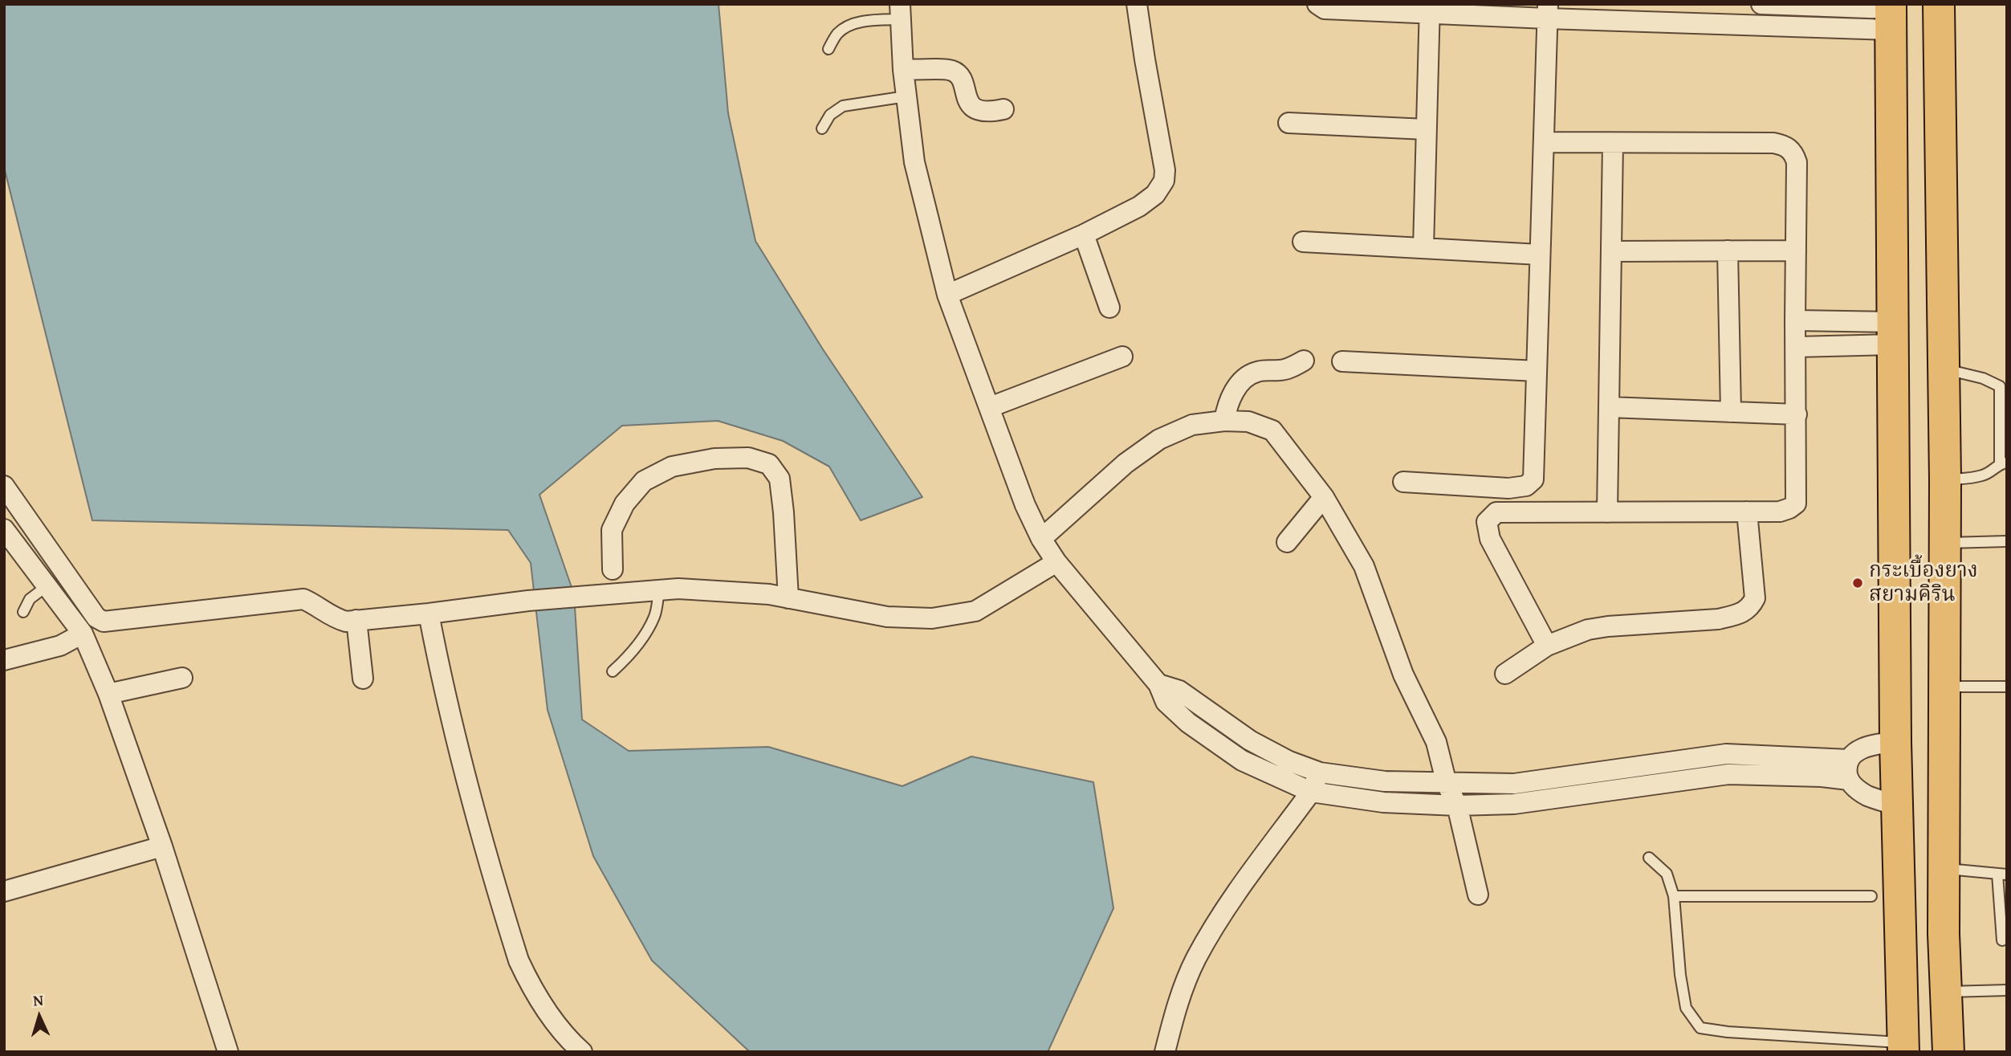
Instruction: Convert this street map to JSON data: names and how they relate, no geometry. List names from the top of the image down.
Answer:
{
  "places": ["กระเบื้องยาง สยามคิริน"],
  "north": "top"
}
